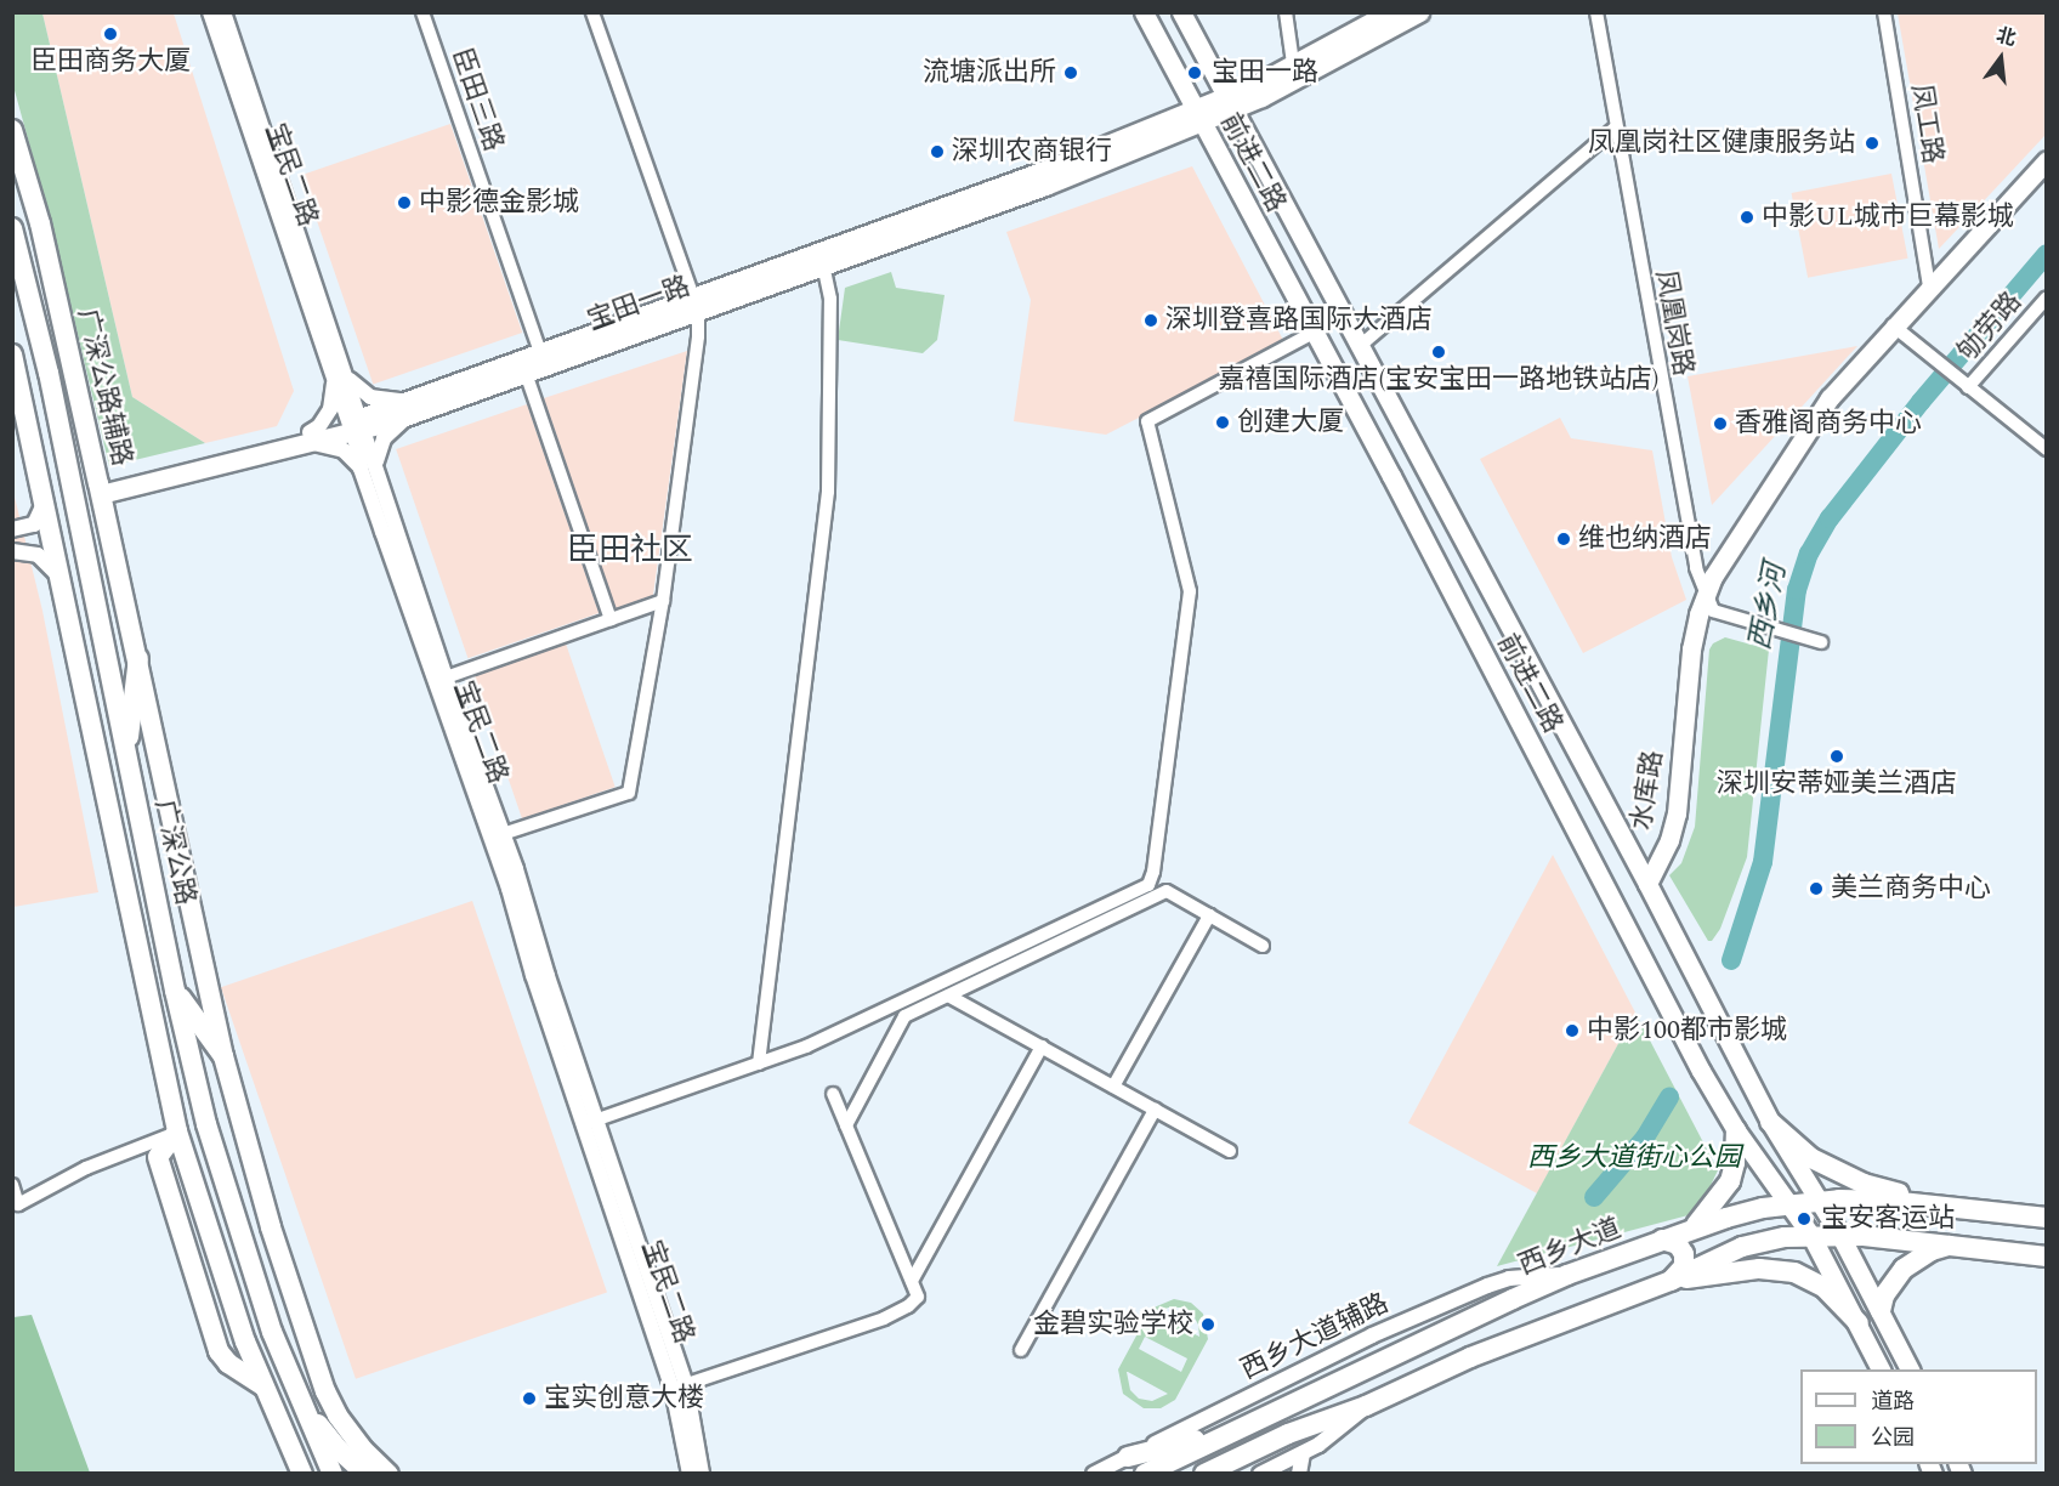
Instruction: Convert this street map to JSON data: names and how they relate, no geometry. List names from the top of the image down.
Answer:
{
  "streets": {
    "main road": [
      "前进二路",
      "宝田一路",
      "广深公路辅路",
      "水库路",
      "广深公路",
      "西乡大道"
    ],
    "street": [
      "臣田三路",
      "凤工路",
      "宝民二路",
      "凤凰岗路",
      "劬劳路",
      "西乡大道辅路"
    ]
  },
  "crossings": [
    ["臣田三路", "宝田一路"],
    ["凤工路", "水库路"],
    ["前进二路", "宝田一路"],
    ["前进二路", "水库路"],
    ["前进二路", "西乡大道"],
    ["宝民二路", "宝田一路"],
    ["宝田一路", "广深公路辅路"],
    ["凤凰岗路", "水库路"],
    ["西乡大道", "西乡大道辅路"]
  ],
  "districts": ["臣田社区"],
  "water": ["西乡河"],
  "parks": ["西乡大道街心公园"],
  "places": [
    "臣田商务大厦",
    "流塘派出所",
    "宝田一路",
    "凤凰岗社区健康服务站",
    "深圳农商银行",
    "中影德金影城",
    "中影UL城市巨幕影城",
    "深圳登喜路国际大酒店",
    "嘉禧国际酒店(宝安宝田一路地铁站店)",
    "创建大厦",
    "香雅阁商务中心",
    "维也纳酒店",
    "深圳安蒂娅美兰酒店",
    "美兰商务中心",
    "中影100都市影城",
    "宝安客运站",
    "金碧实验学校",
    "宝实创意大楼"
  ],
  "legend": ["道路", "公园"],
  "north": "top"
}
